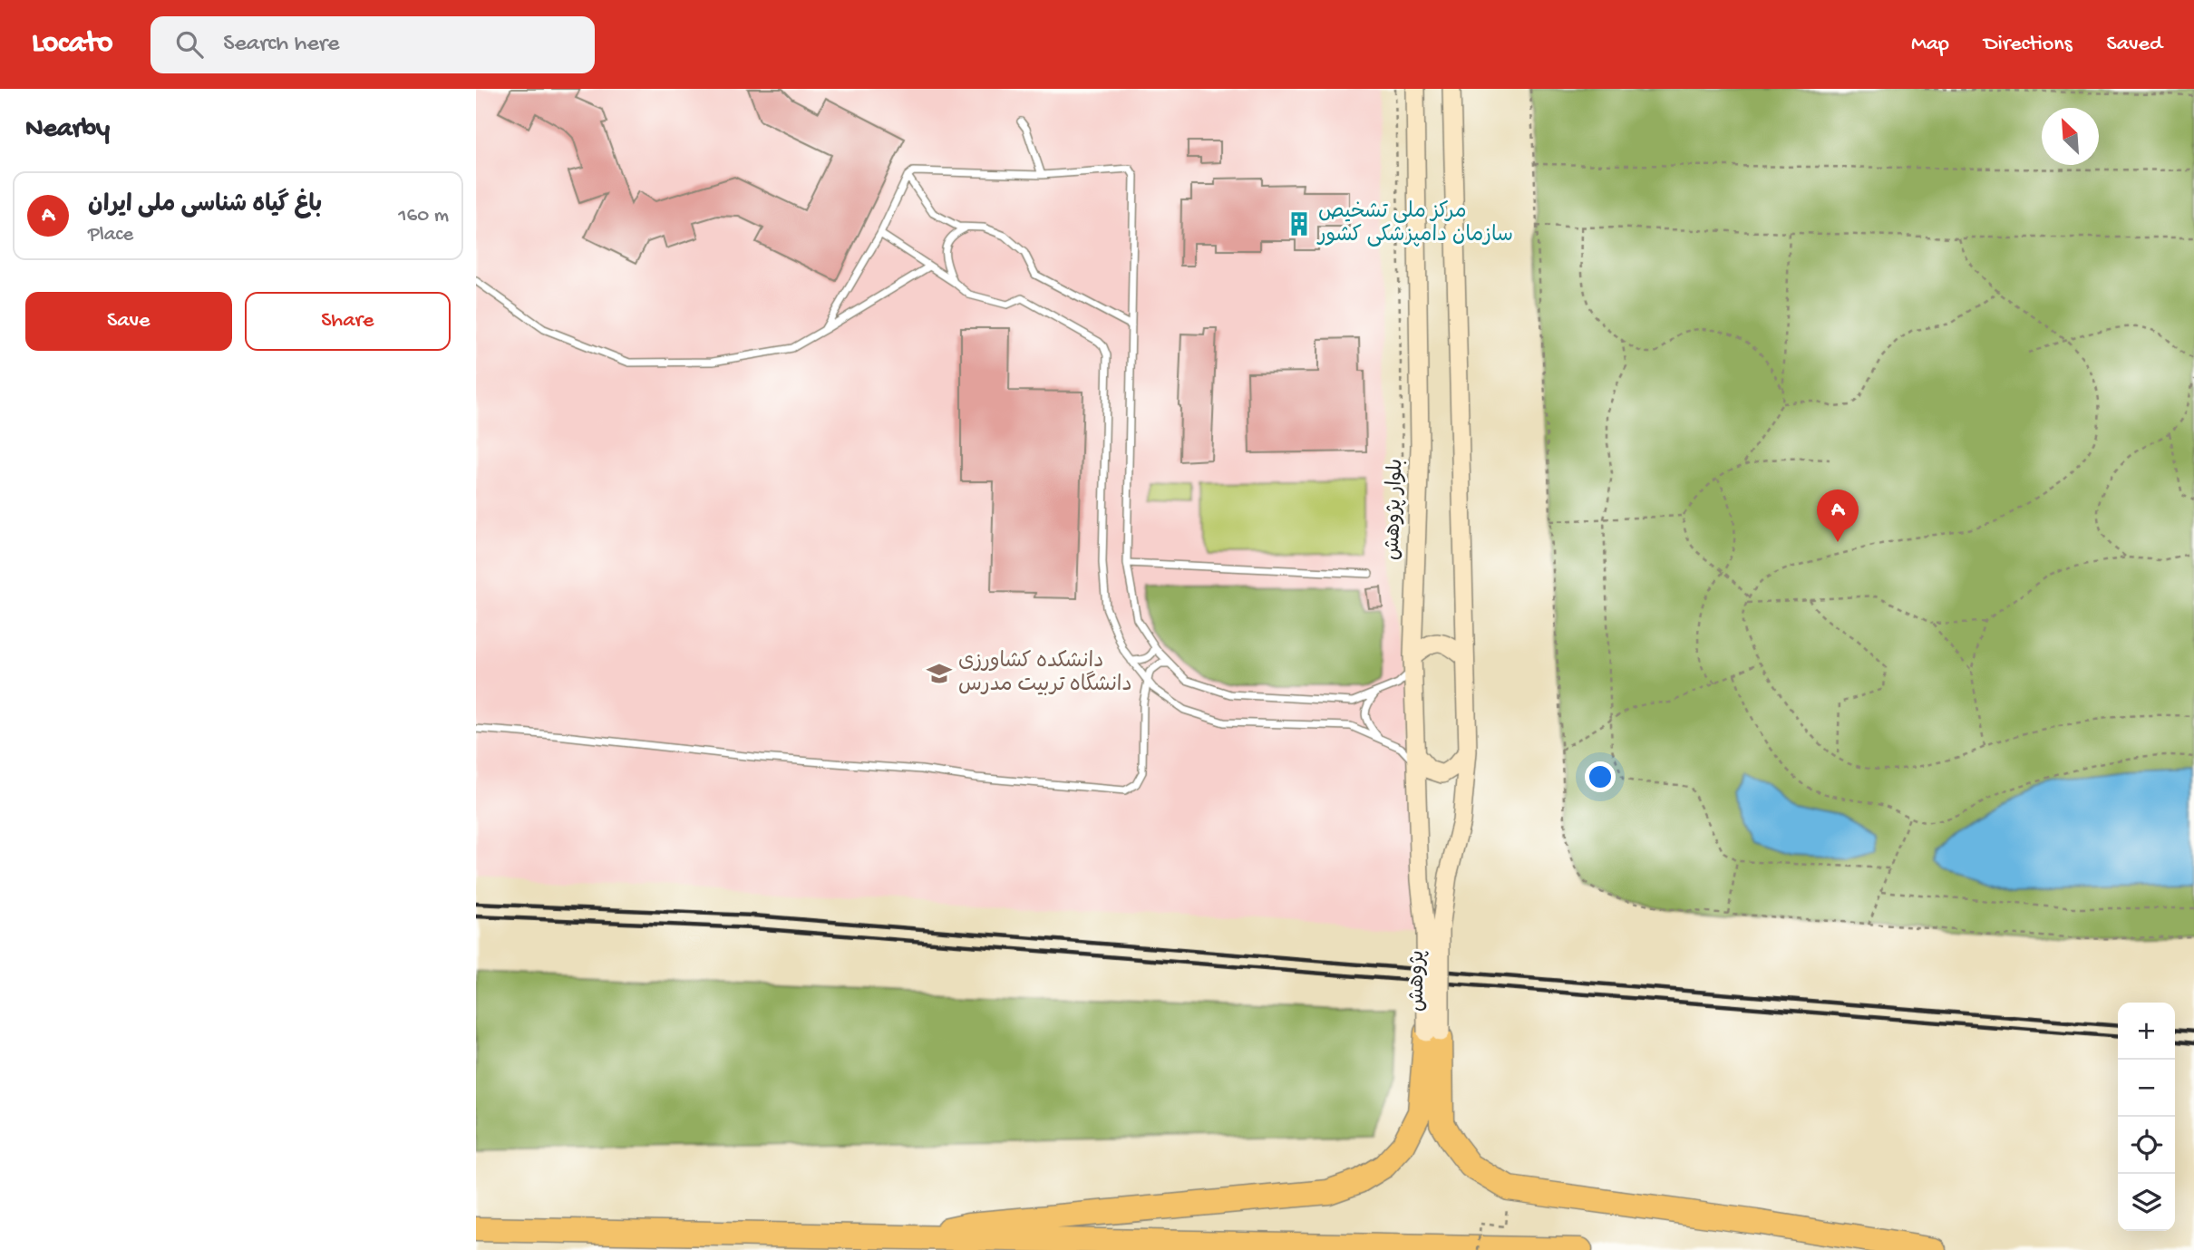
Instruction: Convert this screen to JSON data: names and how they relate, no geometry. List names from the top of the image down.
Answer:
{
  "streets": {
    "street": ["بلوار پژوهش", "پژوهش"]
  },
  "crossings": [
    ["بلوار پژوهش", "پژوهش"]
  ],
  "places": {
    "building": ["مرکز ملی تشخیص سازمان دامپزشکی کشور"],
    "school or university": ["دانشکده کشاورزی دانشگاه تربیت مدرس"]
  },
  "north": "top left",
  "page": {
    "header": "Locato",
    "search": "Search here",
    "nav": ["Map", "Directions", "Saved"],
    "heading": "Nearby",
    "list": [
      {
        "mark": "A",
        "name": "باغ گیاه‌ شناسی ملی ایران",
        "note": "Place",
        "value": "160 m"
      }
    ],
    "buttons": ["Save", "Share"],
    "pins": "A",
    "map_buttons": ["+", "−"]
  }
}
